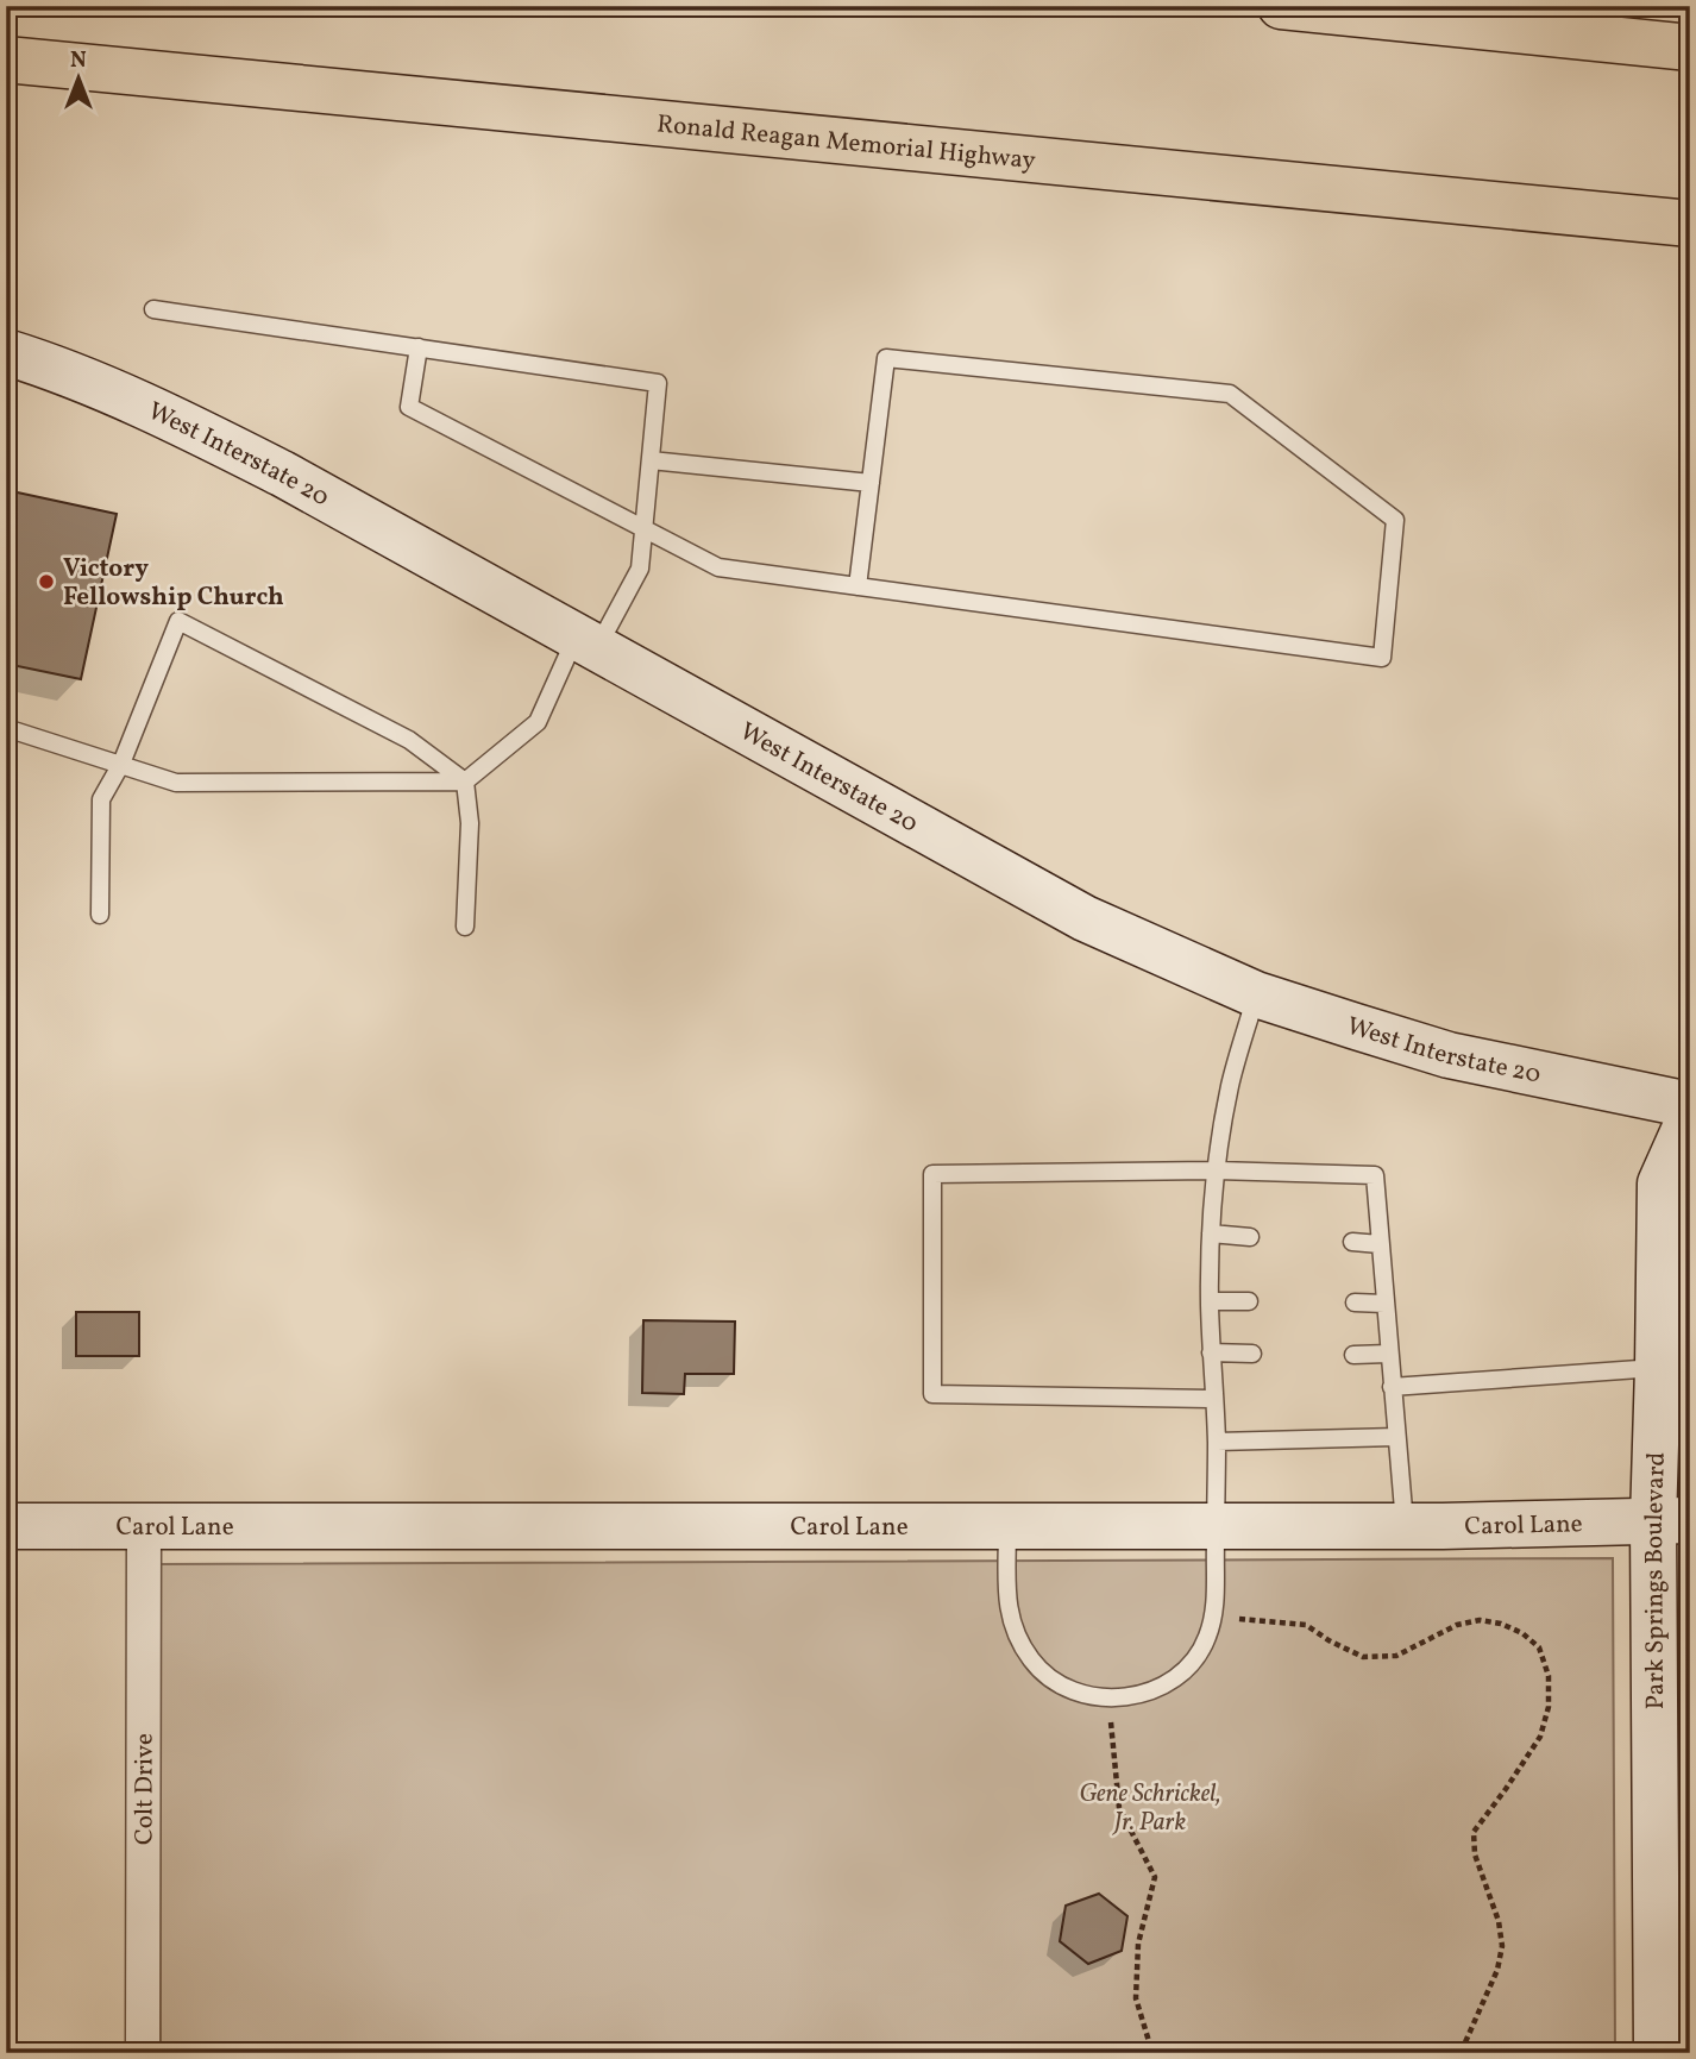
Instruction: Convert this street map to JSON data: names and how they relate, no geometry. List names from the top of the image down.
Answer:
{
  "streets": {
    "highway": ["Ronald Reagan Memorial Highway"],
    "main road": ["West Interstate 20", "Carol Lane", "Park Springs Boulevard"],
    "street": ["Colt Drive"]
  },
  "crossings": [
    ["Carol Lane", "Park Springs Boulevard"],
    ["Carol Lane", "Colt Drive"]
  ],
  "parks": ["Gene Schrickel, Jr. Park"],
  "places": ["Victory Fellowship Church"],
  "north": "top"
}
